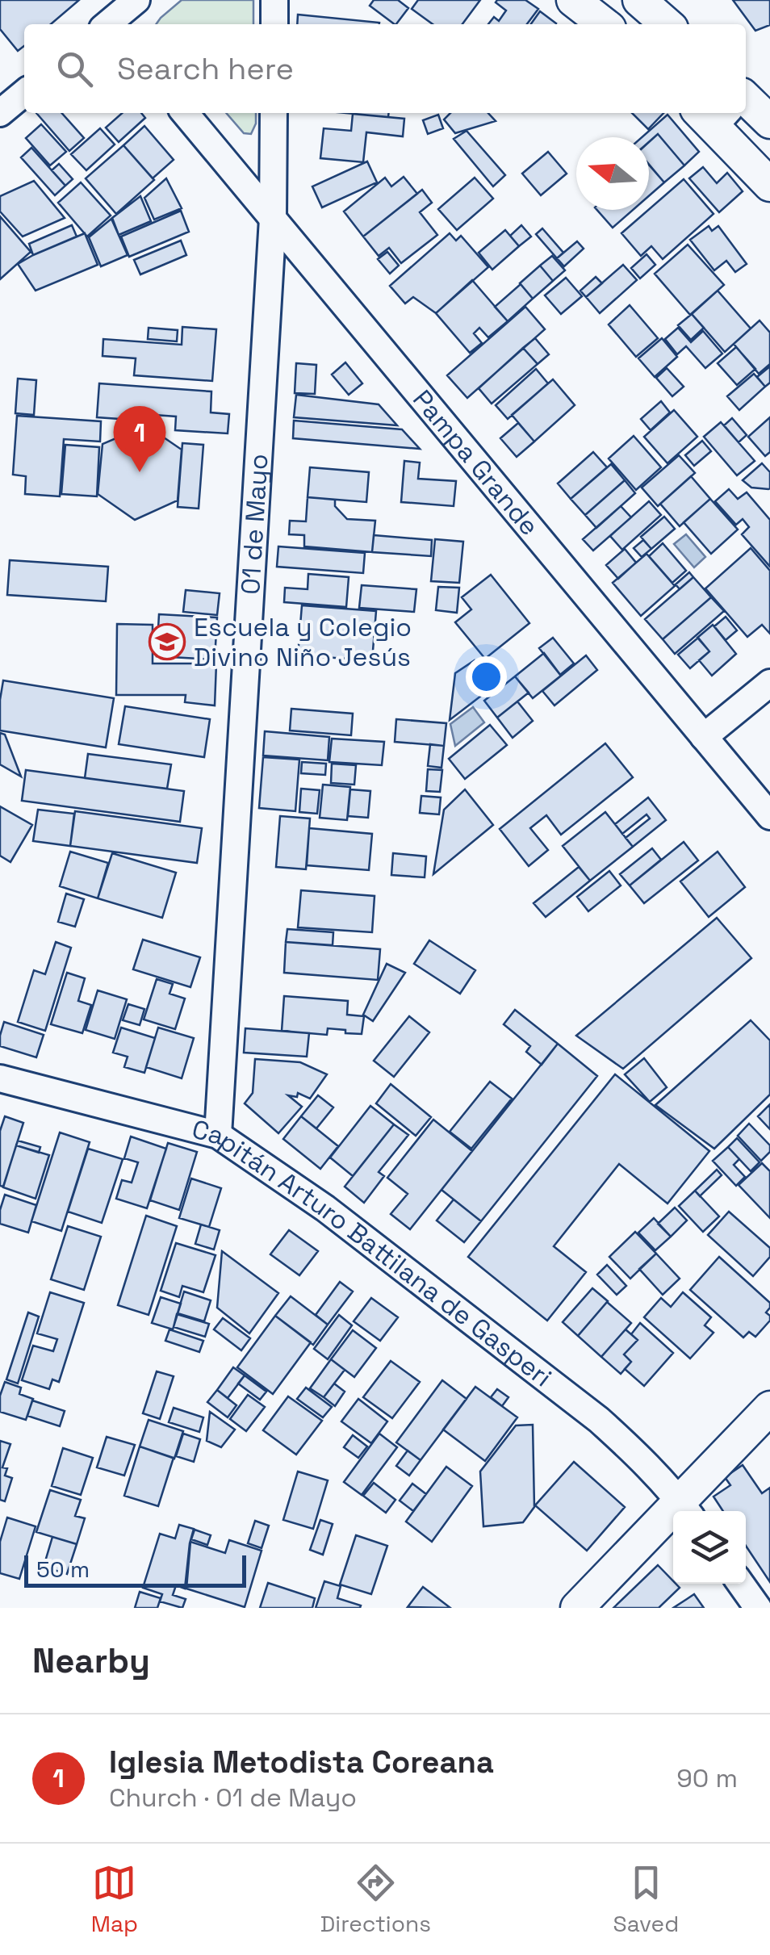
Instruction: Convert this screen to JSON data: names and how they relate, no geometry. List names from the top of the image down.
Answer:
{
  "streets": {
    "street": ["Pampa Grande", "01 de Mayo", "Capitán Arturo Battilana de Gasperi"]
  },
  "crossings": [
    ["Pampa Grande", "01 de Mayo"],
    ["01 de Mayo", "Capitán Arturo Battilana de Gasperi"]
  ],
  "places": {
    "school or university": ["Escuela y Colegio Divino Niño Jesús"]
  },
  "scale_bar": "50 m",
  "north": "left",
  "page": {
    "search": "Search here",
    "pins": "1",
    "scale": "50 m",
    "heading": "Nearby",
    "list": [
      {
        "mark": "1",
        "name": "Iglesia Metodista Coreana",
        "note": "Church · 01 de Mayo",
        "value": "90 m"
      }
    ],
    "nav": ["Map", "Directions", "Saved"]
  }
}
